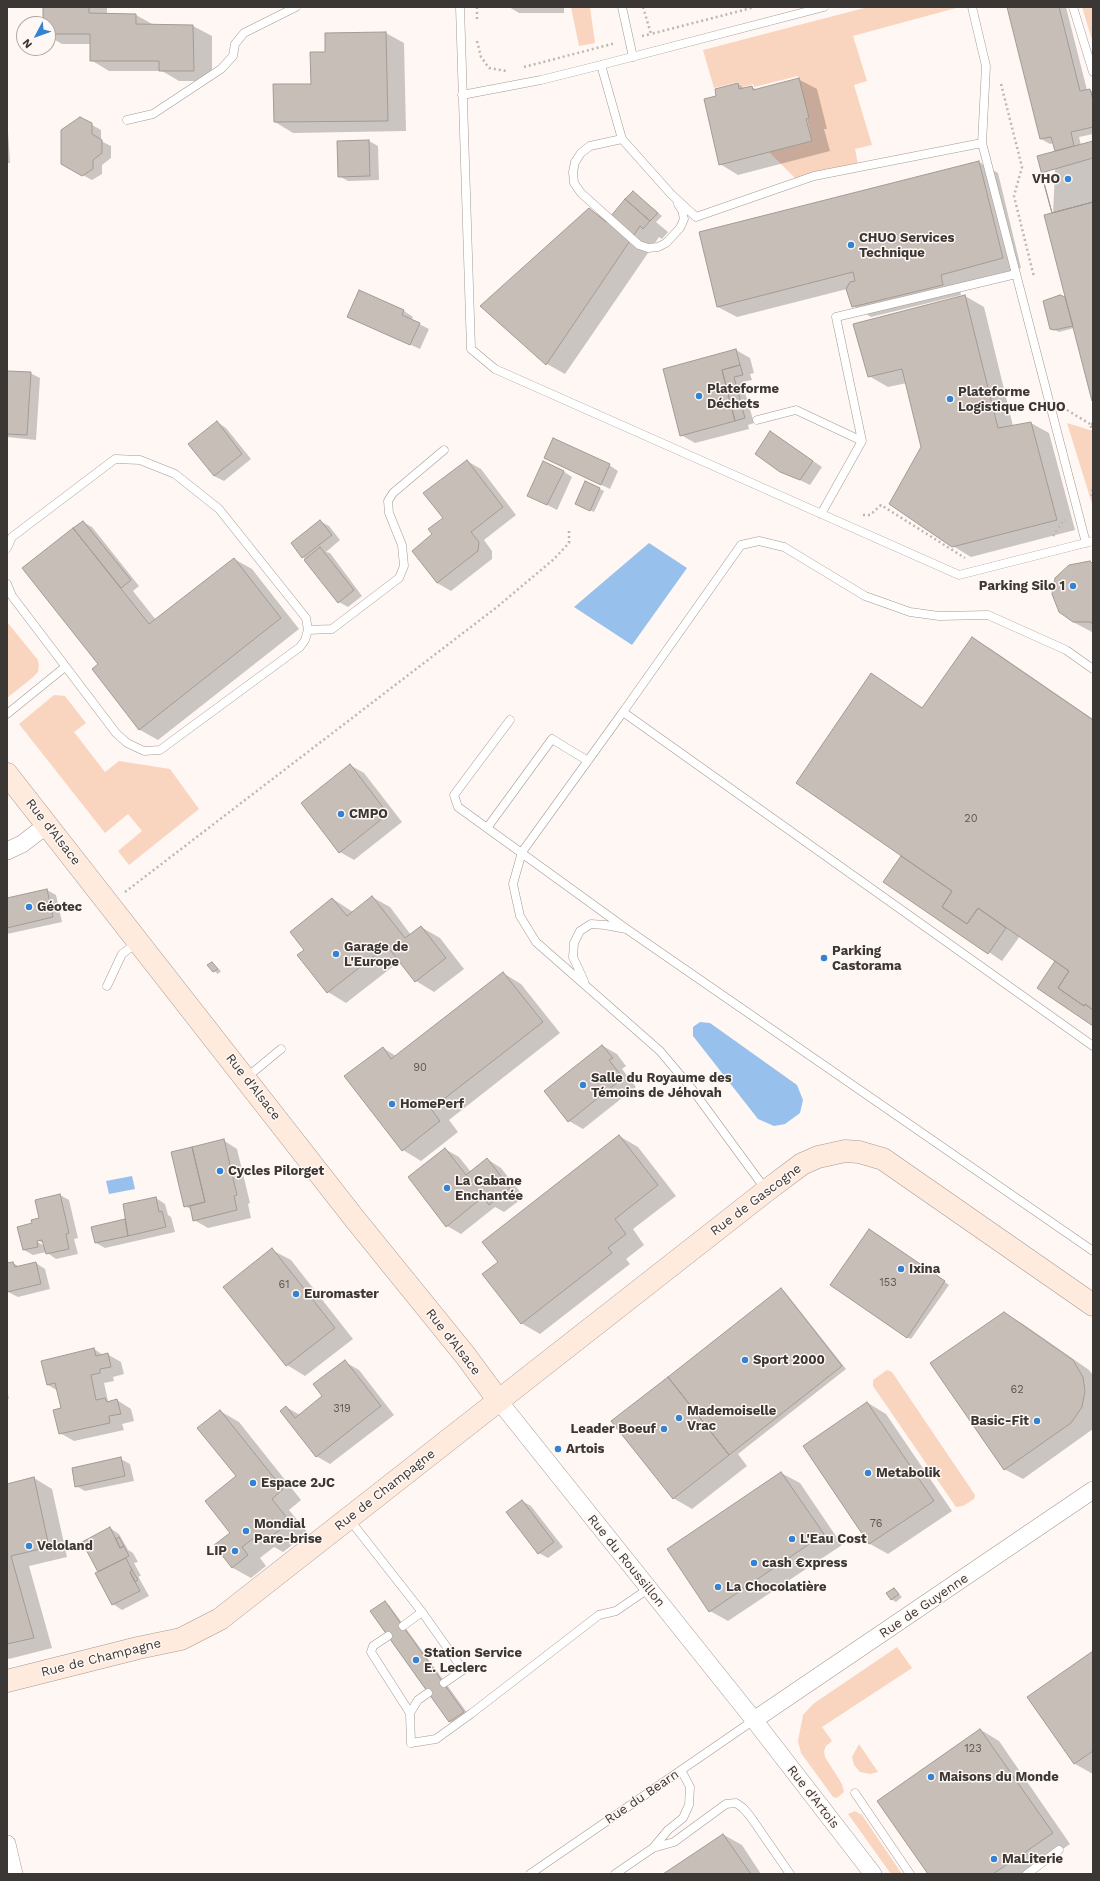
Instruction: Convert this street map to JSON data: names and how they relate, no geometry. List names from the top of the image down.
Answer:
{
  "streets": {
    "street": [
      "Rue d'Alsace",
      "Rue de Gascogne",
      "Rue de Champagne",
      "Rue du Roussillon",
      "Rue de Guyenne",
      "Rue d'Artois"
    ],
    "lane": ["Rue du Bearn"]
  },
  "crossings": [
    ["Rue d'Alsace", "Rue de Gascogne"],
    ["Rue d'Alsace", "Rue de Champagne"],
    ["Rue d'Alsace", "Rue du Roussillon"],
    ["Rue de Gascogne", "Rue de Champagne"],
    ["Rue de Gascogne", "Rue du Roussillon"],
    ["Rue de Champagne", "Rue du Roussillon"],
    ["Rue du Roussillon", "Rue de Guyenne"],
    ["Rue du Roussillon", "Rue du Bearn"],
    ["Rue du Roussillon", "Rue d'Artois"],
    ["Rue de Guyenne", "Rue du Bearn"],
    ["Rue de Guyenne", "Rue d'Artois"],
    ["Rue du Bearn", "Rue d'Artois"]
  ],
  "places": [
    "VHO",
    "CHUO Services Technique",
    "Plateforme Déchets",
    "Plateforme Logistique CHUO",
    "Parking Silo 1",
    "CMPO",
    "Géotec",
    "Garage de L'Europe",
    "Parking Castorama",
    "Salle du Royaume des Témoins de Jéhovah",
    "HomePerf",
    "Cycles Pilorget",
    "La Cabane Enchantée",
    "Ixina",
    "Euromaster",
    "Sport 2000",
    "Mademoiselle Vrac",
    "Basic-Fit",
    "Leader Boeuf",
    "Artois",
    "Metabolik",
    "Espace 2JC",
    "Mondial Pare-brise",
    "L'Eau Cost",
    "Veloland",
    "LIP",
    "cash €xpress",
    "La Chocolatière",
    "Station Service E. Leclerc",
    "Maisons du Monde",
    "MaLiterie"
  ],
  "house_numbers": [
    "20",
    "90",
    "153",
    "61",
    "62",
    "319",
    "76",
    "123"
  ],
  "north": "bottom left"
}
